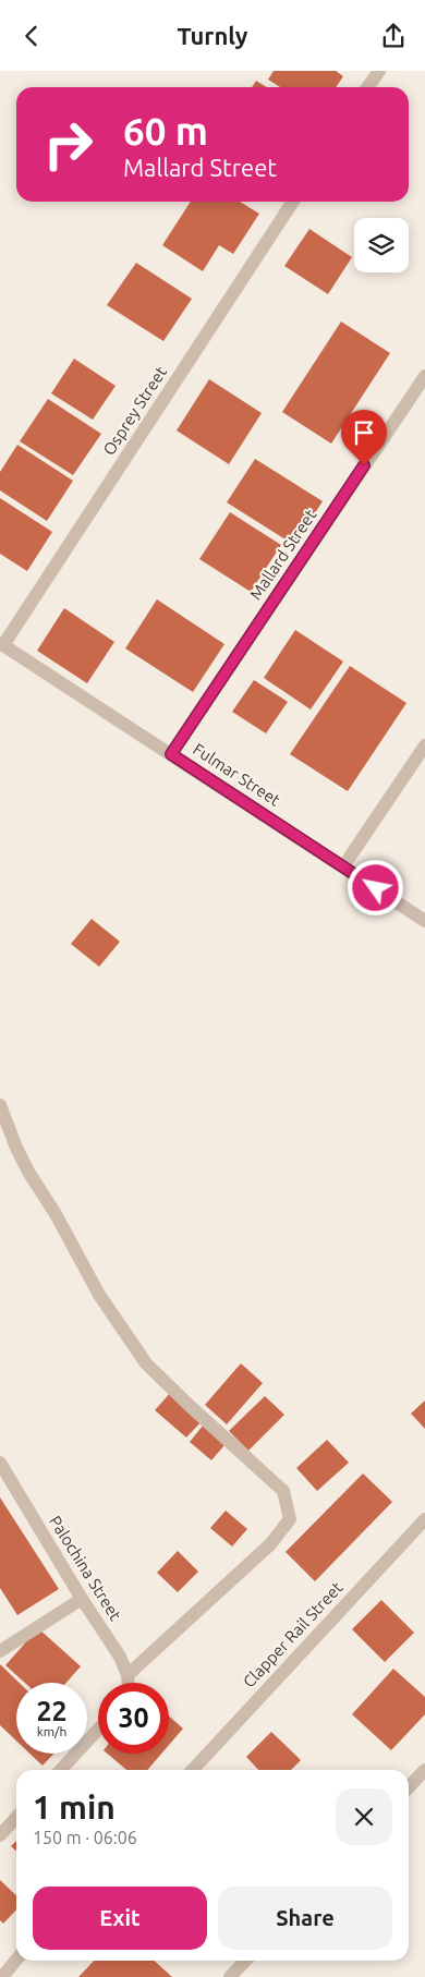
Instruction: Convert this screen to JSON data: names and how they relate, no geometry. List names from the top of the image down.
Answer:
{
  "streets": {
    "street": [
      "Osprey Street",
      "Mallard Street",
      "Fulmar Street",
      "Palochina Street",
      "Clapper Rail Street"
    ]
  },
  "crossings": [
    ["Osprey Street", "Fulmar Street"],
    ["Mallard Street", "Fulmar Street"]
  ],
  "page": {
    "header": "Turnly",
    "turn": ["60 m", "Mallard Street"],
    "speed": "22 km/h",
    "limit": "30",
    "heading": ["1 min", "150 m · 06:06"],
    "buttons": ["Exit", "Share"]
  }
}
